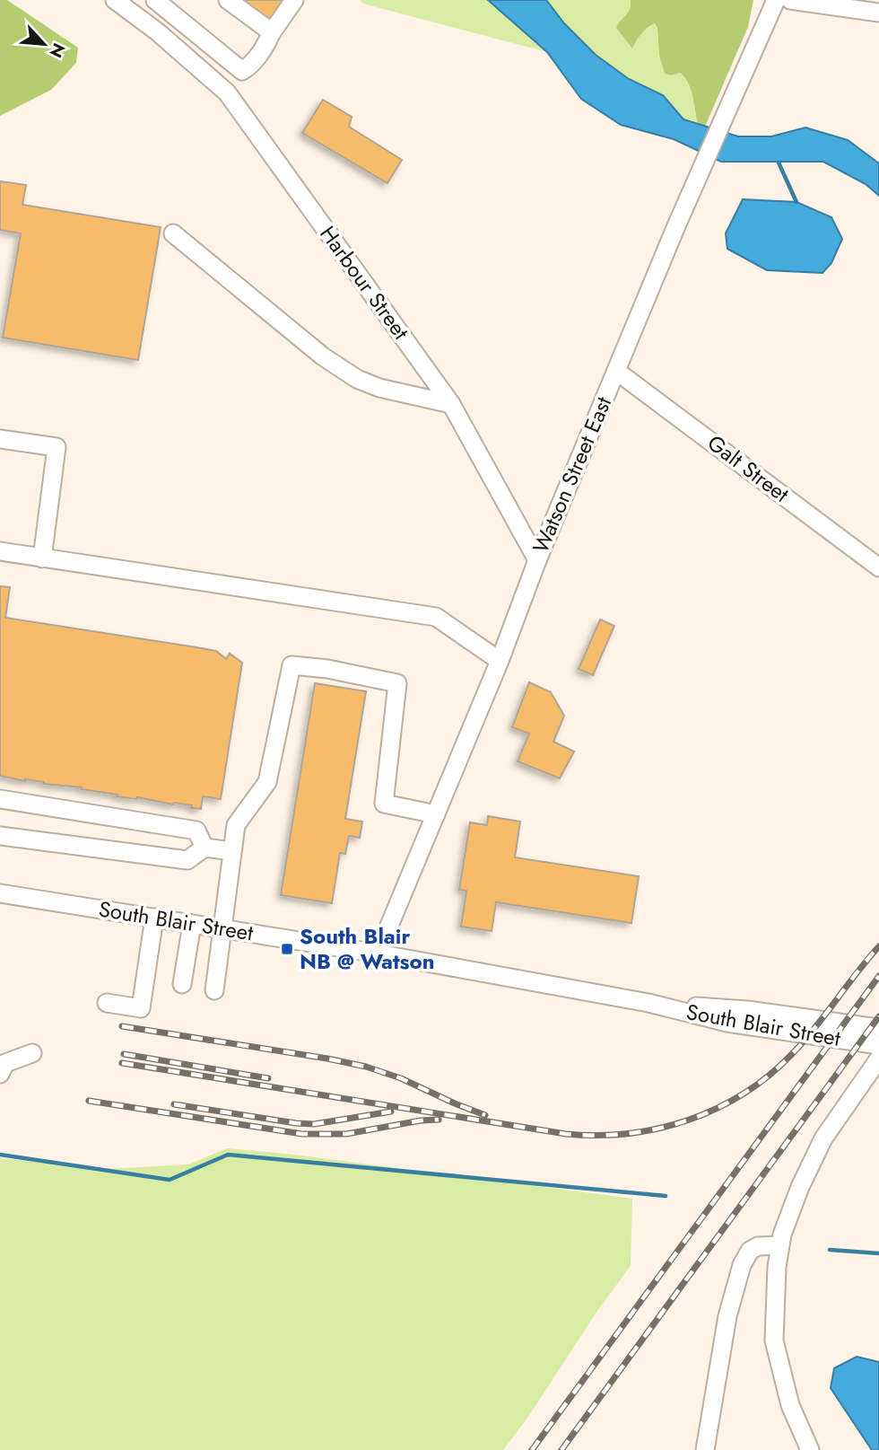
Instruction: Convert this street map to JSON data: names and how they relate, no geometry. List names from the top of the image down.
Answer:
{
  "streets": {
    "street": [
      "Harbour Street",
      "Galt Street",
      "Watson Street East",
      "South Blair Street"
    ]
  },
  "crossings": [
    ["Harbour Street", "Watson Street East"],
    ["Galt Street", "Watson Street East"],
    ["Watson Street East", "South Blair Street"]
  ],
  "places": {
    "transit": ["South Blair NB @ Watson"]
  },
  "north": "bottom right"
}
